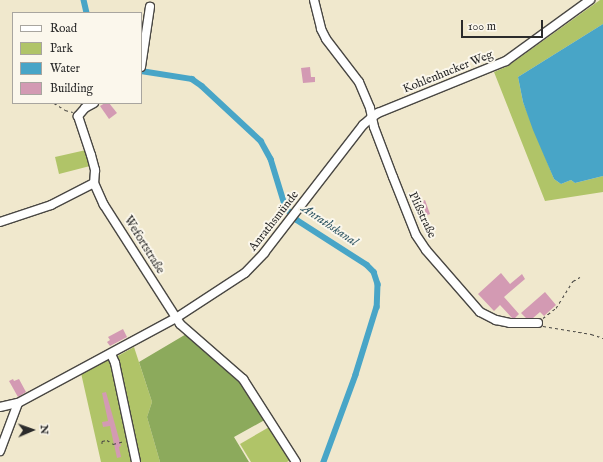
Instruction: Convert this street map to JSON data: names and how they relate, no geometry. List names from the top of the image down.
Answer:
{
  "streets": {
    "street": [
      "Kohlenhucker Weg",
      "Plißstraße",
      "Anrathsmünde",
      "Wefortstraße"
    ]
  },
  "crossings": [
    ["Kohlenhucker Weg", "Plißstraße"],
    ["Kohlenhucker Weg", "Anrathsmünde"],
    ["Plißstraße", "Anrathsmünde"],
    ["Anrathsmünde", "Wefortstraße"]
  ],
  "water": ["Anrathskanal"],
  "legend": [
    "Road",
    "Park",
    "Water",
    "Building"
  ],
  "scale_bar": "100 m",
  "north": "right"
}
